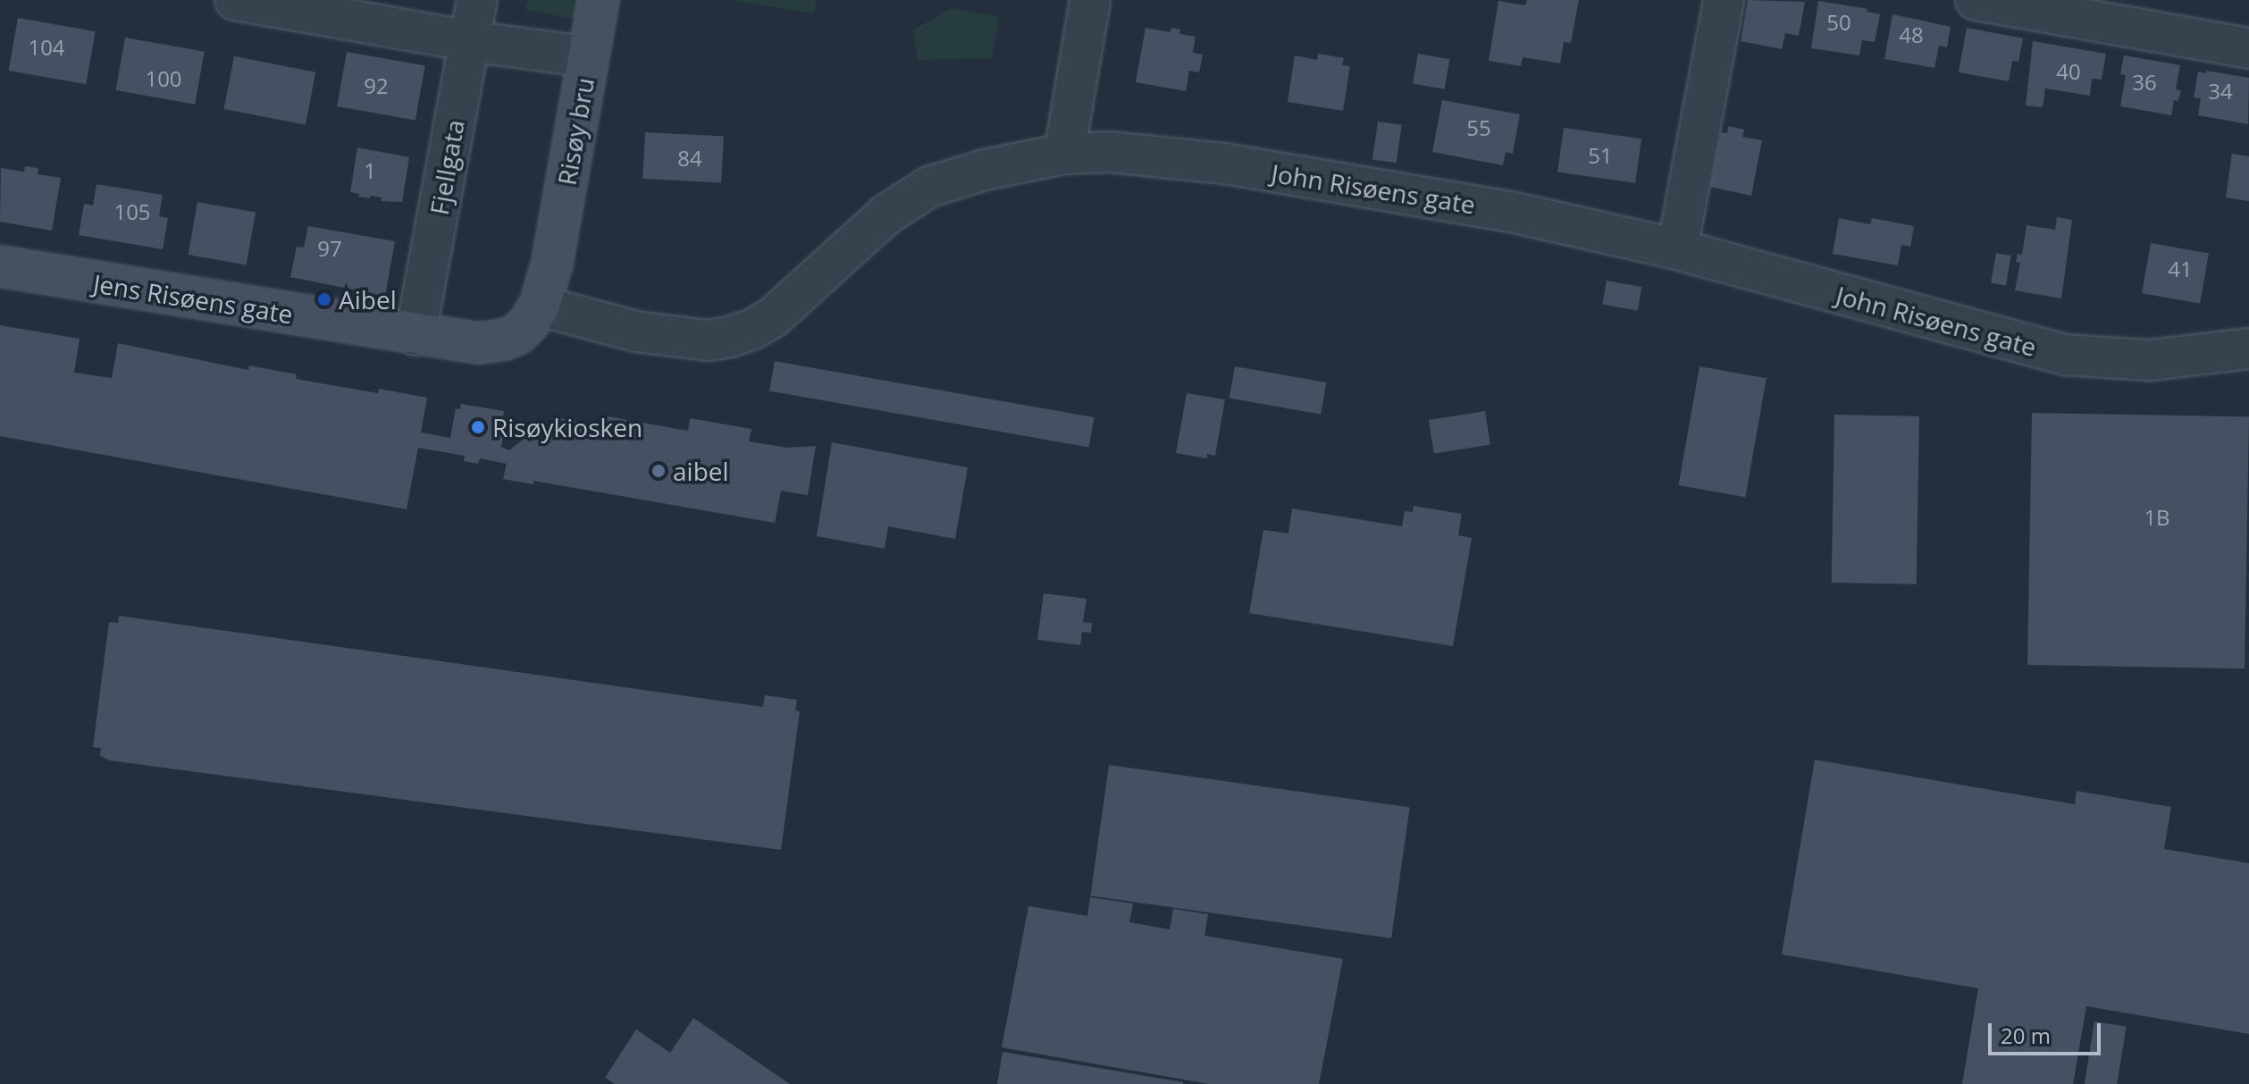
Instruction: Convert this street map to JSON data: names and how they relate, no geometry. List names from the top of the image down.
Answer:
{
  "streets": {
    "main road": ["Risøy bru", "Jens Risøens gate"],
    "street": ["Fjellgata", "John Risøens gate"]
  },
  "crossings": [
    ["Risøy bru", "Jens Risøens gate"],
    ["Fjellgata", "Jens Risøens gate"],
    ["John Risøens gate", "Jens Risøens gate"]
  ],
  "places": ["Aibel", "Risøykiosken", "aibel"],
  "house_numbers": [
    "50",
    "48",
    "104",
    "40",
    "100",
    "36",
    "92",
    "34",
    "55",
    "51",
    "84",
    "1",
    "105",
    "97",
    "41",
    "1B"
  ],
  "scale_bar": "20 m"
}
